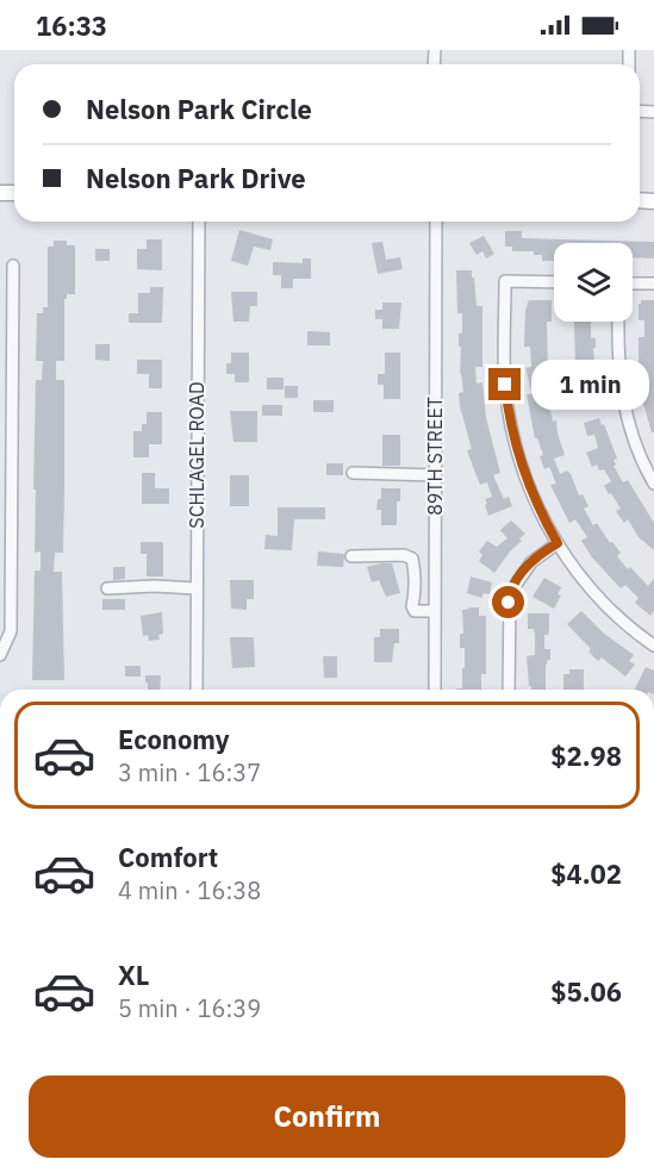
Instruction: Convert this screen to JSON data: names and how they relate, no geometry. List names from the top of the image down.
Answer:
{
  "streets": {
    "street": ["SCHLAGEL ROAD", "89TH STREET"]
  },
  "page": {
    "status": "16:33",
    "banner": ["Nelson Park Circle", "Nelson Park Drive"],
    "bubble": "1 min",
    "list": [
      {
        "name": "Economy",
        "note": "3 min · 16:37",
        "value": "$2.98"
      },
      {
        "name": "Comfort",
        "note": "4 min · 16:38",
        "value": "$4.02"
      },
      {
        "name": "XL",
        "note": "5 min · 16:39",
        "value": "$5.06"
      }
    ],
    "buttons": "Confirm"
  }
}
